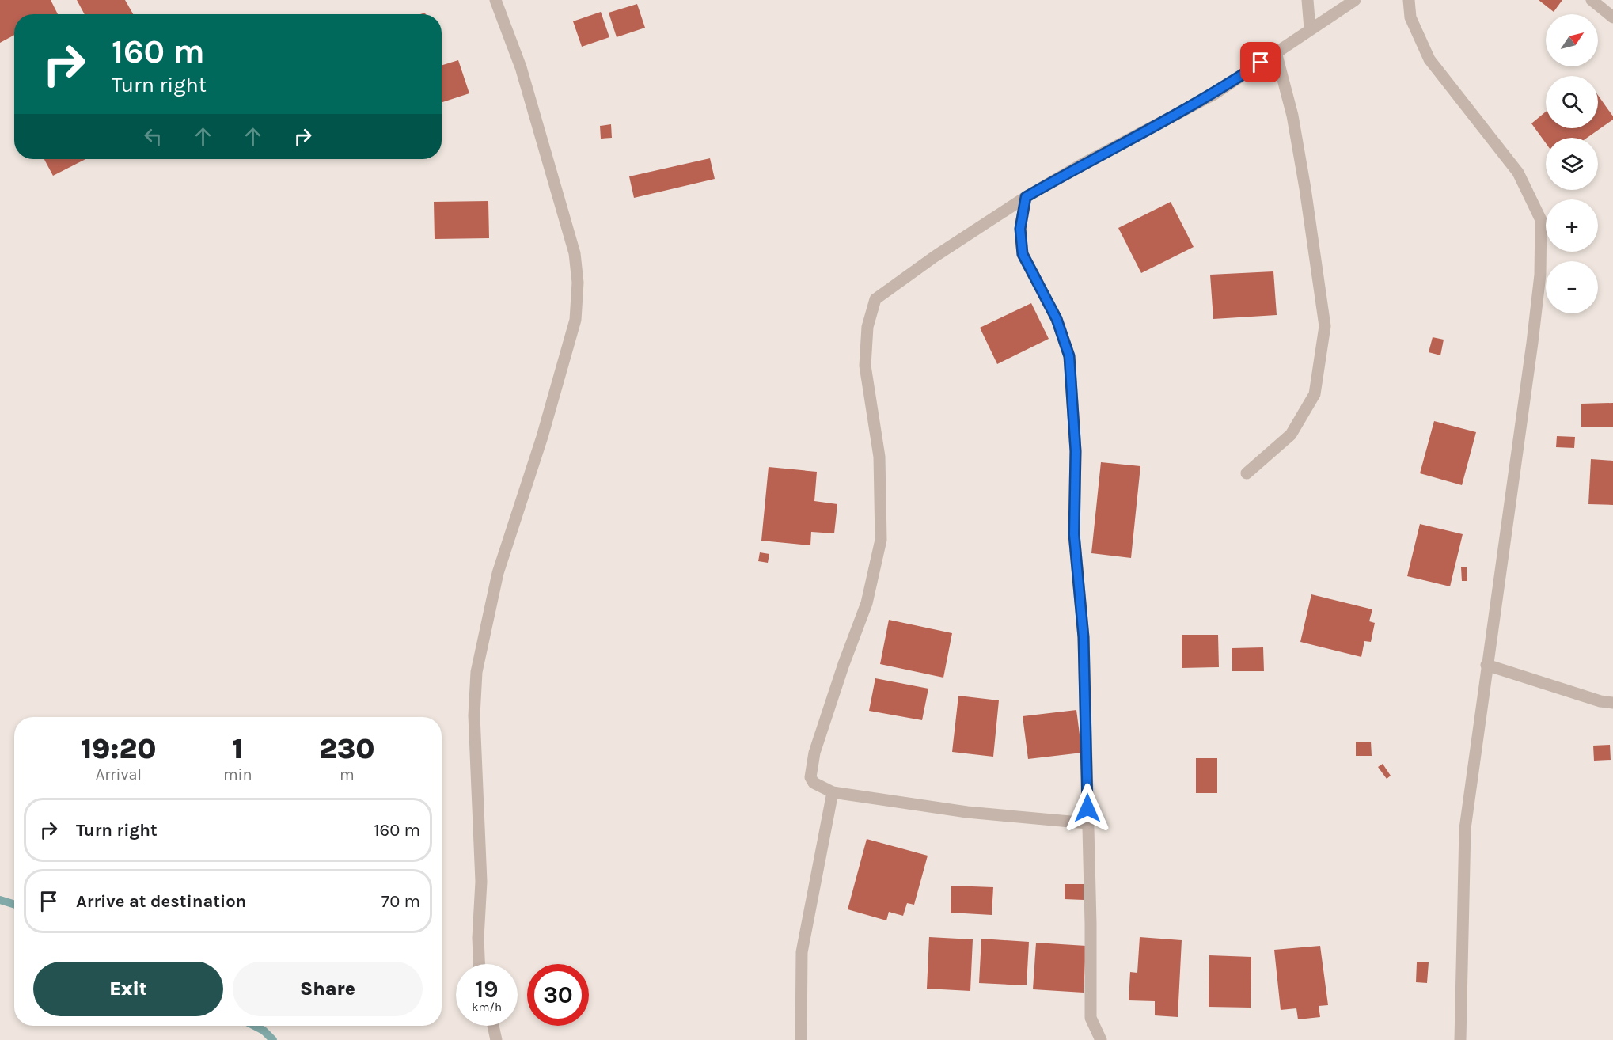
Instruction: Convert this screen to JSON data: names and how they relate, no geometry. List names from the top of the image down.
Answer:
{
  "north": "top right",
  "page": {
    "map_buttons": ["+", "−"],
    "turn": ["160 m", "Turn right"],
    "eta": [
      "19:20",
      "Arrival",
      "1",
      "min",
      "230",
      "m"
    ],
    "list": [
      {
        "name": "Turn right",
        "value": "160 m"
      },
      {
        "name": "Arrive at destination",
        "value": "70 m"
      }
    ],
    "buttons": ["Exit", "Share"],
    "speed": "19 km/h",
    "limit": "30"
  }
}
